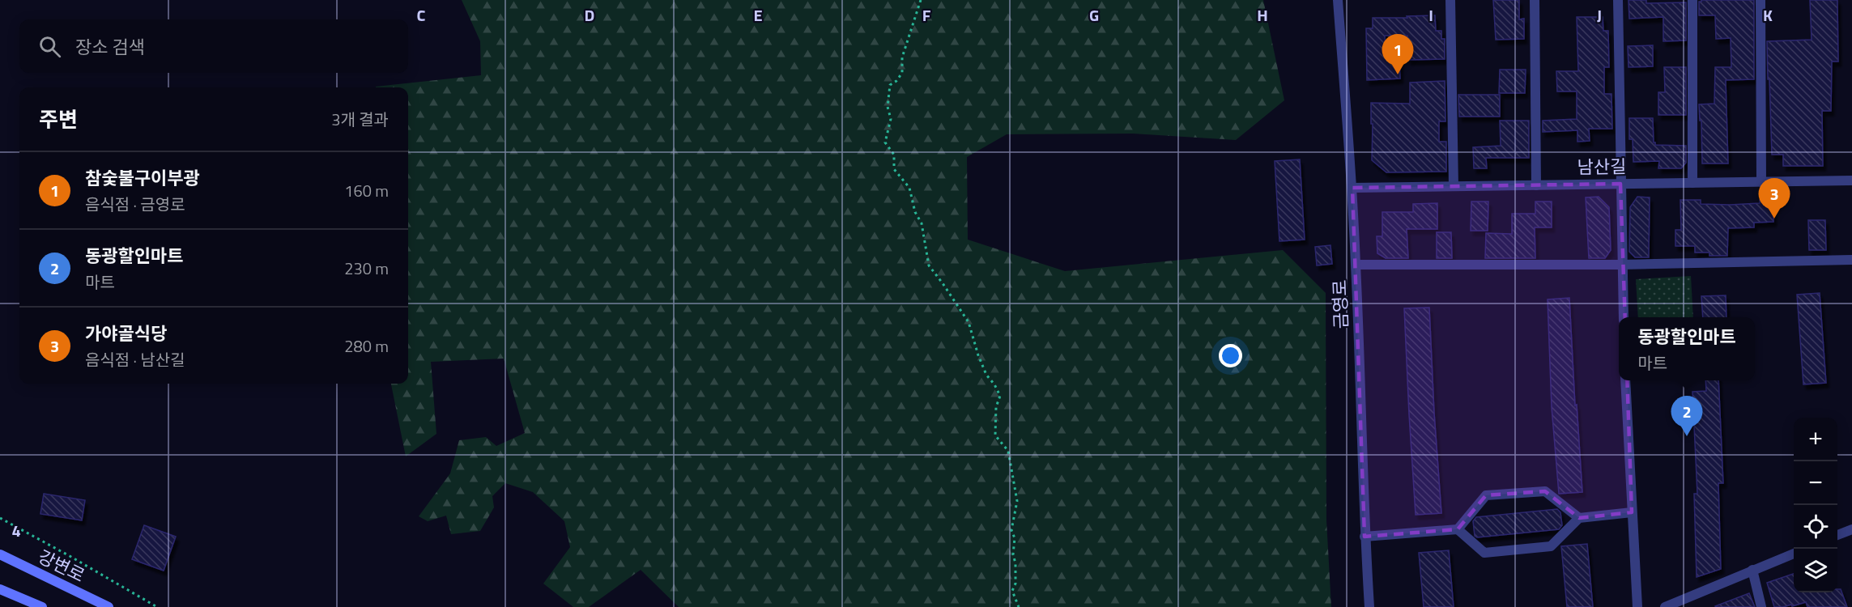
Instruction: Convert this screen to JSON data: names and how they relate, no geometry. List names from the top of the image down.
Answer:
{
  "streets": {
    "main road": ["강변로"],
    "street": ["남산길", "금영로"]
  },
  "crossings": [
    ["남산길", "금영로"]
  ],
  "page": {
    "search": "장소 검색",
    "pins": ["1", "3", "2"],
    "heading": ["주변", "3개 결과"],
    "list": [
      {
        "mark": "1",
        "name": "참숯불구이부광",
        "note": "음식점 · 금영로",
        "value": "160 m"
      },
      {
        "mark": "2",
        "name": "동광할인마트",
        "note": "마트",
        "value": "230 m"
      },
      {
        "mark": "3",
        "name": "가야골식당",
        "note": "음식점 · 남산길",
        "value": "280 m"
      }
    ],
    "popup": ["동광할인마트", "마트"],
    "map_buttons": ["+", "−"]
  },
  "grid": {
    "columns": [
      "C",
      "D",
      "E",
      "F",
      "G",
      "H",
      "I",
      "J",
      "K"
    ],
    "rows": ["4"]
  }
}
